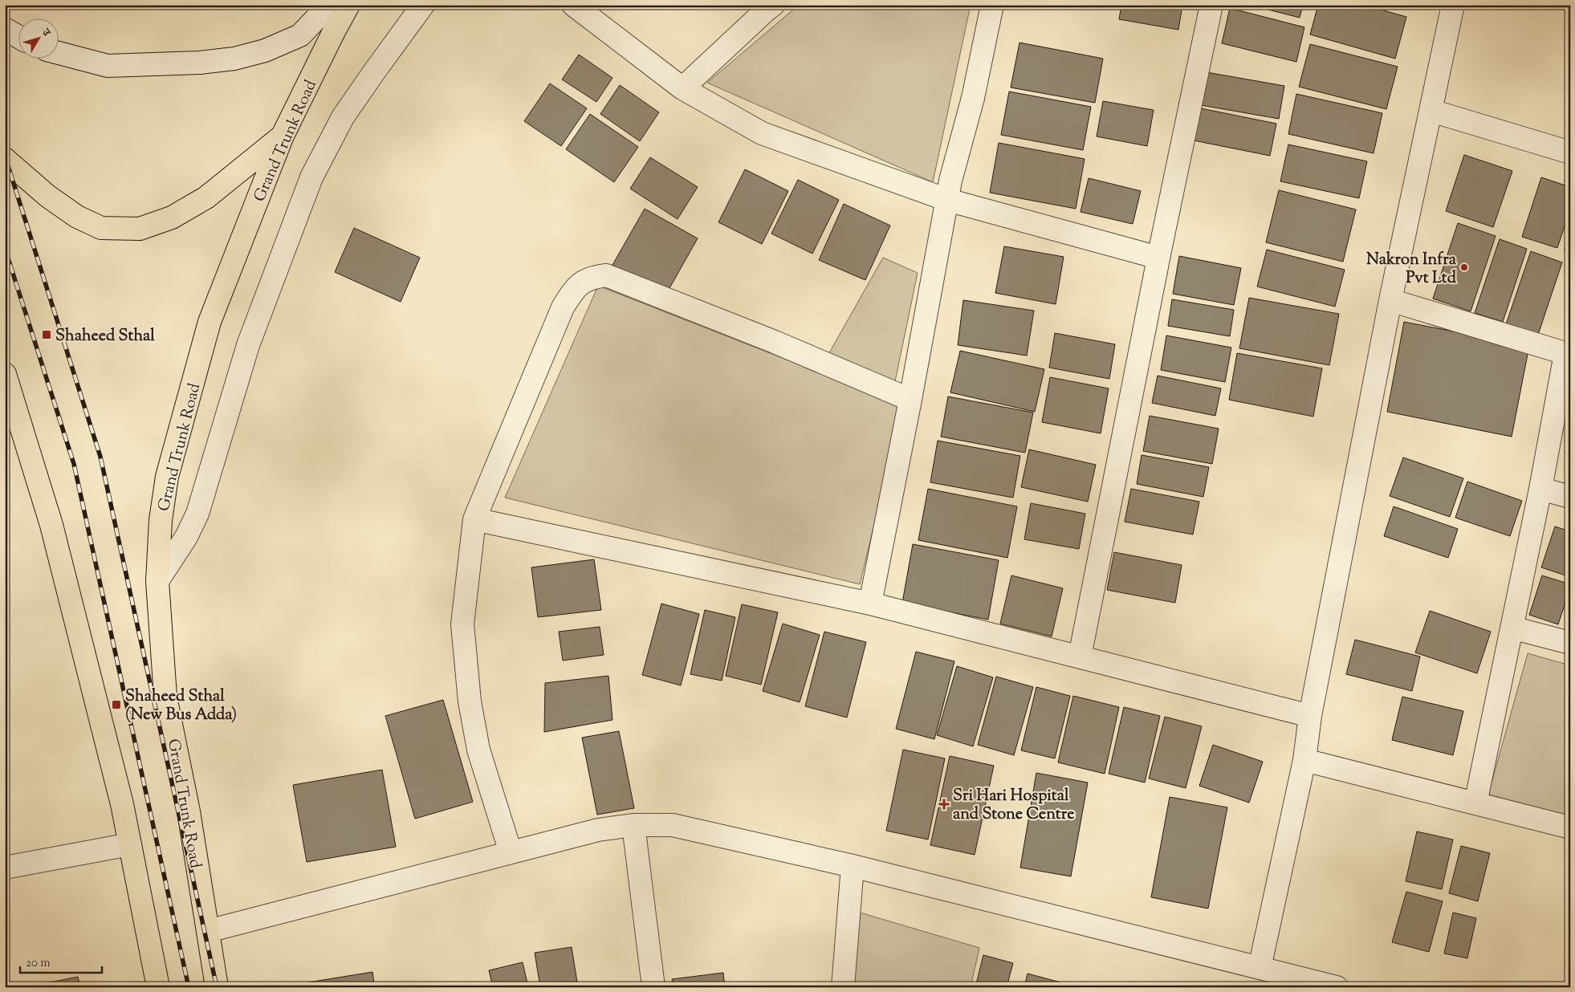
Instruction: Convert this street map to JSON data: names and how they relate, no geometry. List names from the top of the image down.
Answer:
{
  "streets": {
    "highway": ["Grand Trunk Road"]
  },
  "places": {
    "other": ["Nakron Infra Pvt Ltd"],
    "transit": ["Shaheed Sthal", "Shaheed Sthal (New Bus Adda)"],
    "health": ["Sri Hari Hospital and Stone Centre"]
  },
  "scale_bar": "20 m",
  "north": "top right"
}
